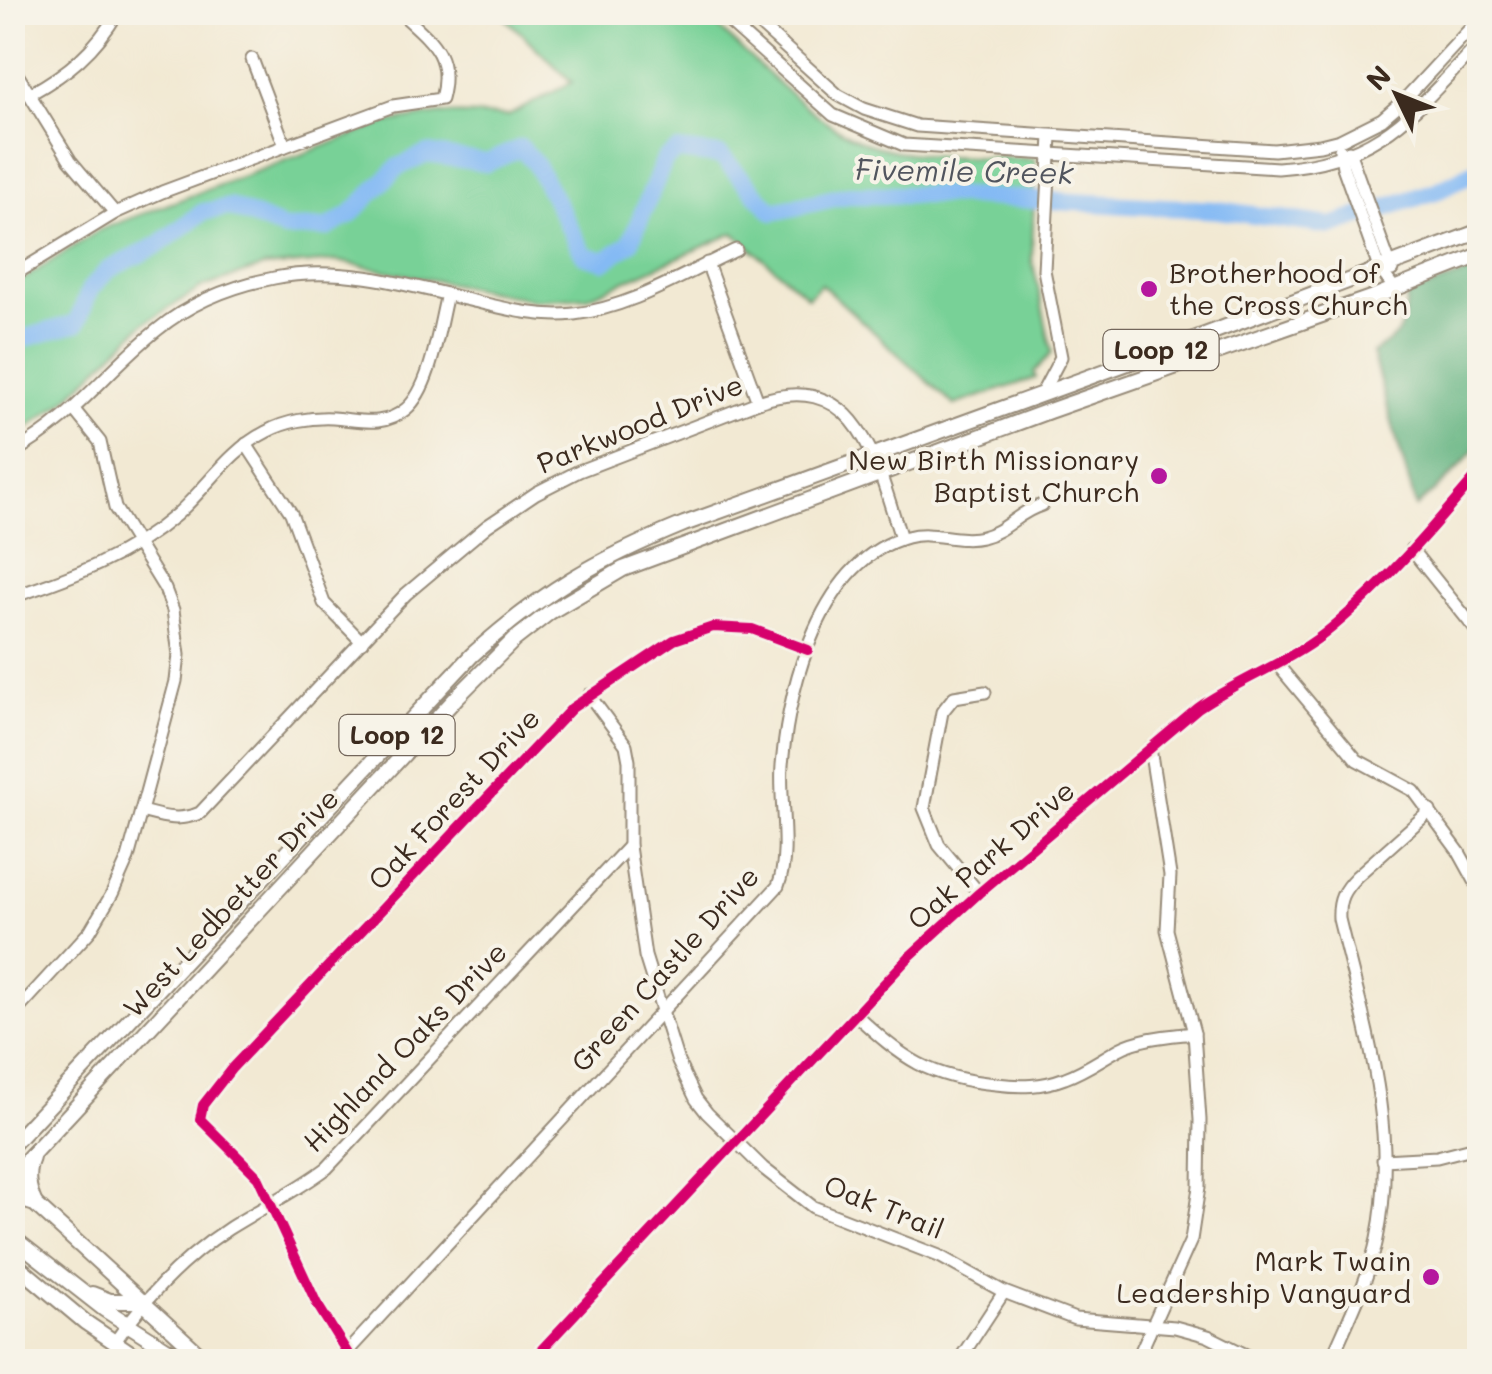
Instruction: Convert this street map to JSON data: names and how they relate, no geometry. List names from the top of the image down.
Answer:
{
  "streets": {
    "main road": ["Loop 12", "West Ledbetter Drive"],
    "street": [
      "Parkwood Drive",
      "Oak Forest Drive",
      "Oak Park Drive",
      "Green Castle Drive",
      "Highland Oaks Drive",
      "Oak Trail"
    ]
  },
  "crossings": [
    ["Parkwood Drive", "West Ledbetter Drive"],
    ["Parkwood Drive", "Green Castle Drive"],
    ["Oak Forest Drive", "Green Castle Drive"],
    ["Oak Forest Drive", "Highland Oaks Drive"],
    ["Oak Forest Drive", "Oak Trail"],
    ["Oak Park Drive", "Oak Trail"],
    ["Green Castle Drive", "Oak Trail"],
    ["Highland Oaks Drive", "Oak Trail"]
  ],
  "water": ["Fivemile Creek"],
  "places": ["Brotherhood of the Cross Church", "New Birth Missionary Baptist Church", "Mark Twain Leadership Vanguard"],
  "north": "top left"
}
